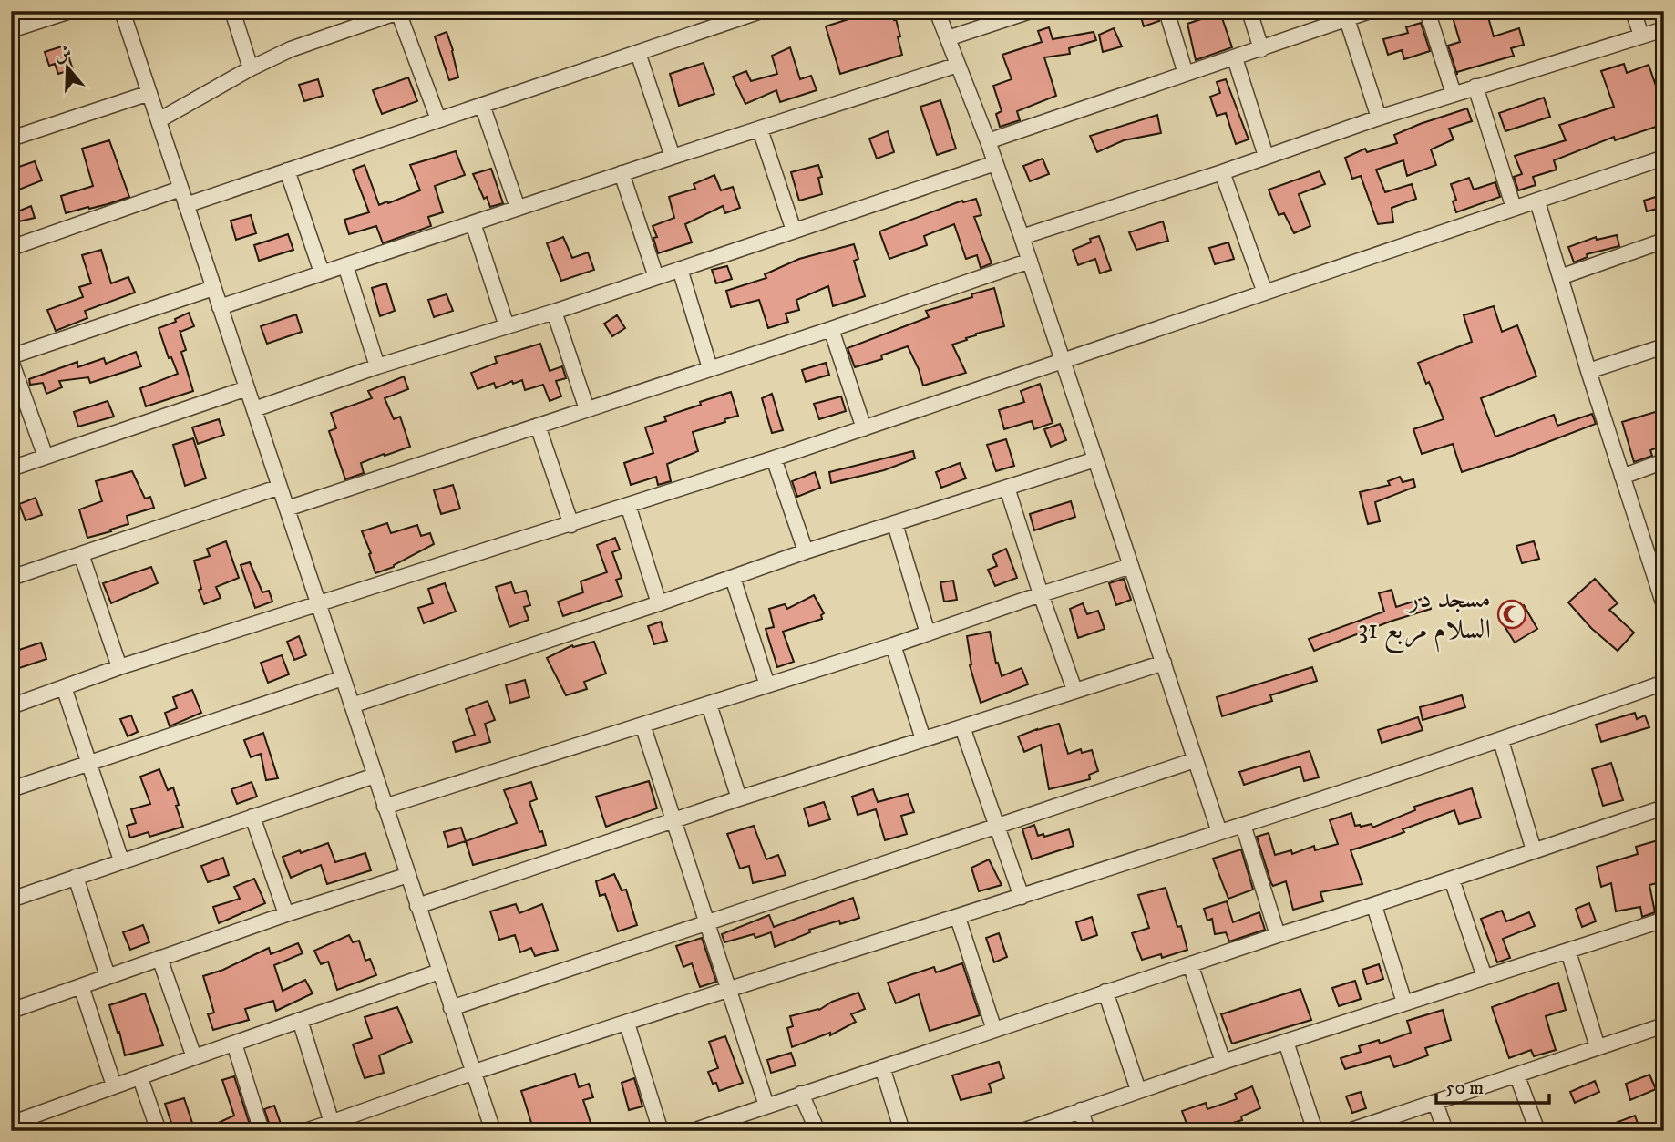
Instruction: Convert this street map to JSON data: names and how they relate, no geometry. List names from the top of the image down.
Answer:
{
  "places": {
    "mosque": ["مسجد در السلام مربع 31"]
  },
  "scale_bar": "50 m",
  "north": "top"
}
